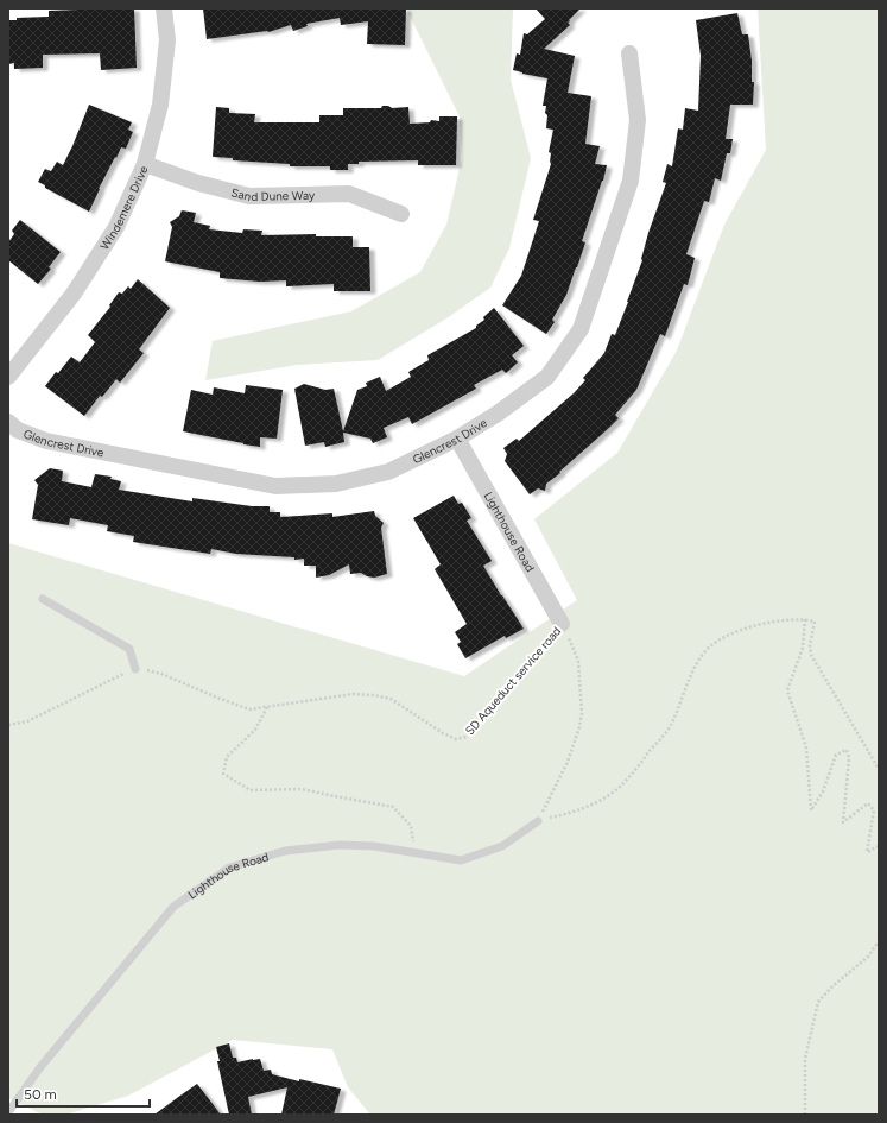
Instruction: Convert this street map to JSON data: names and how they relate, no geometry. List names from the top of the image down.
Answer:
{
  "streets": {
    "street": [
      "Sand Dune Way",
      "Windemere Drive",
      "Glencrest Drive",
      "Lighthouse Road"
    ],
    "path": ["SD Aqueduct service road"]
  },
  "crossings": [
    ["Sand Dune Way", "Windemere Drive"],
    ["Glencrest Drive", "Lighthouse Road"],
    ["Lighthouse Road", "SD Aqueduct service road"]
  ],
  "scale_bar": "50 m"
}
